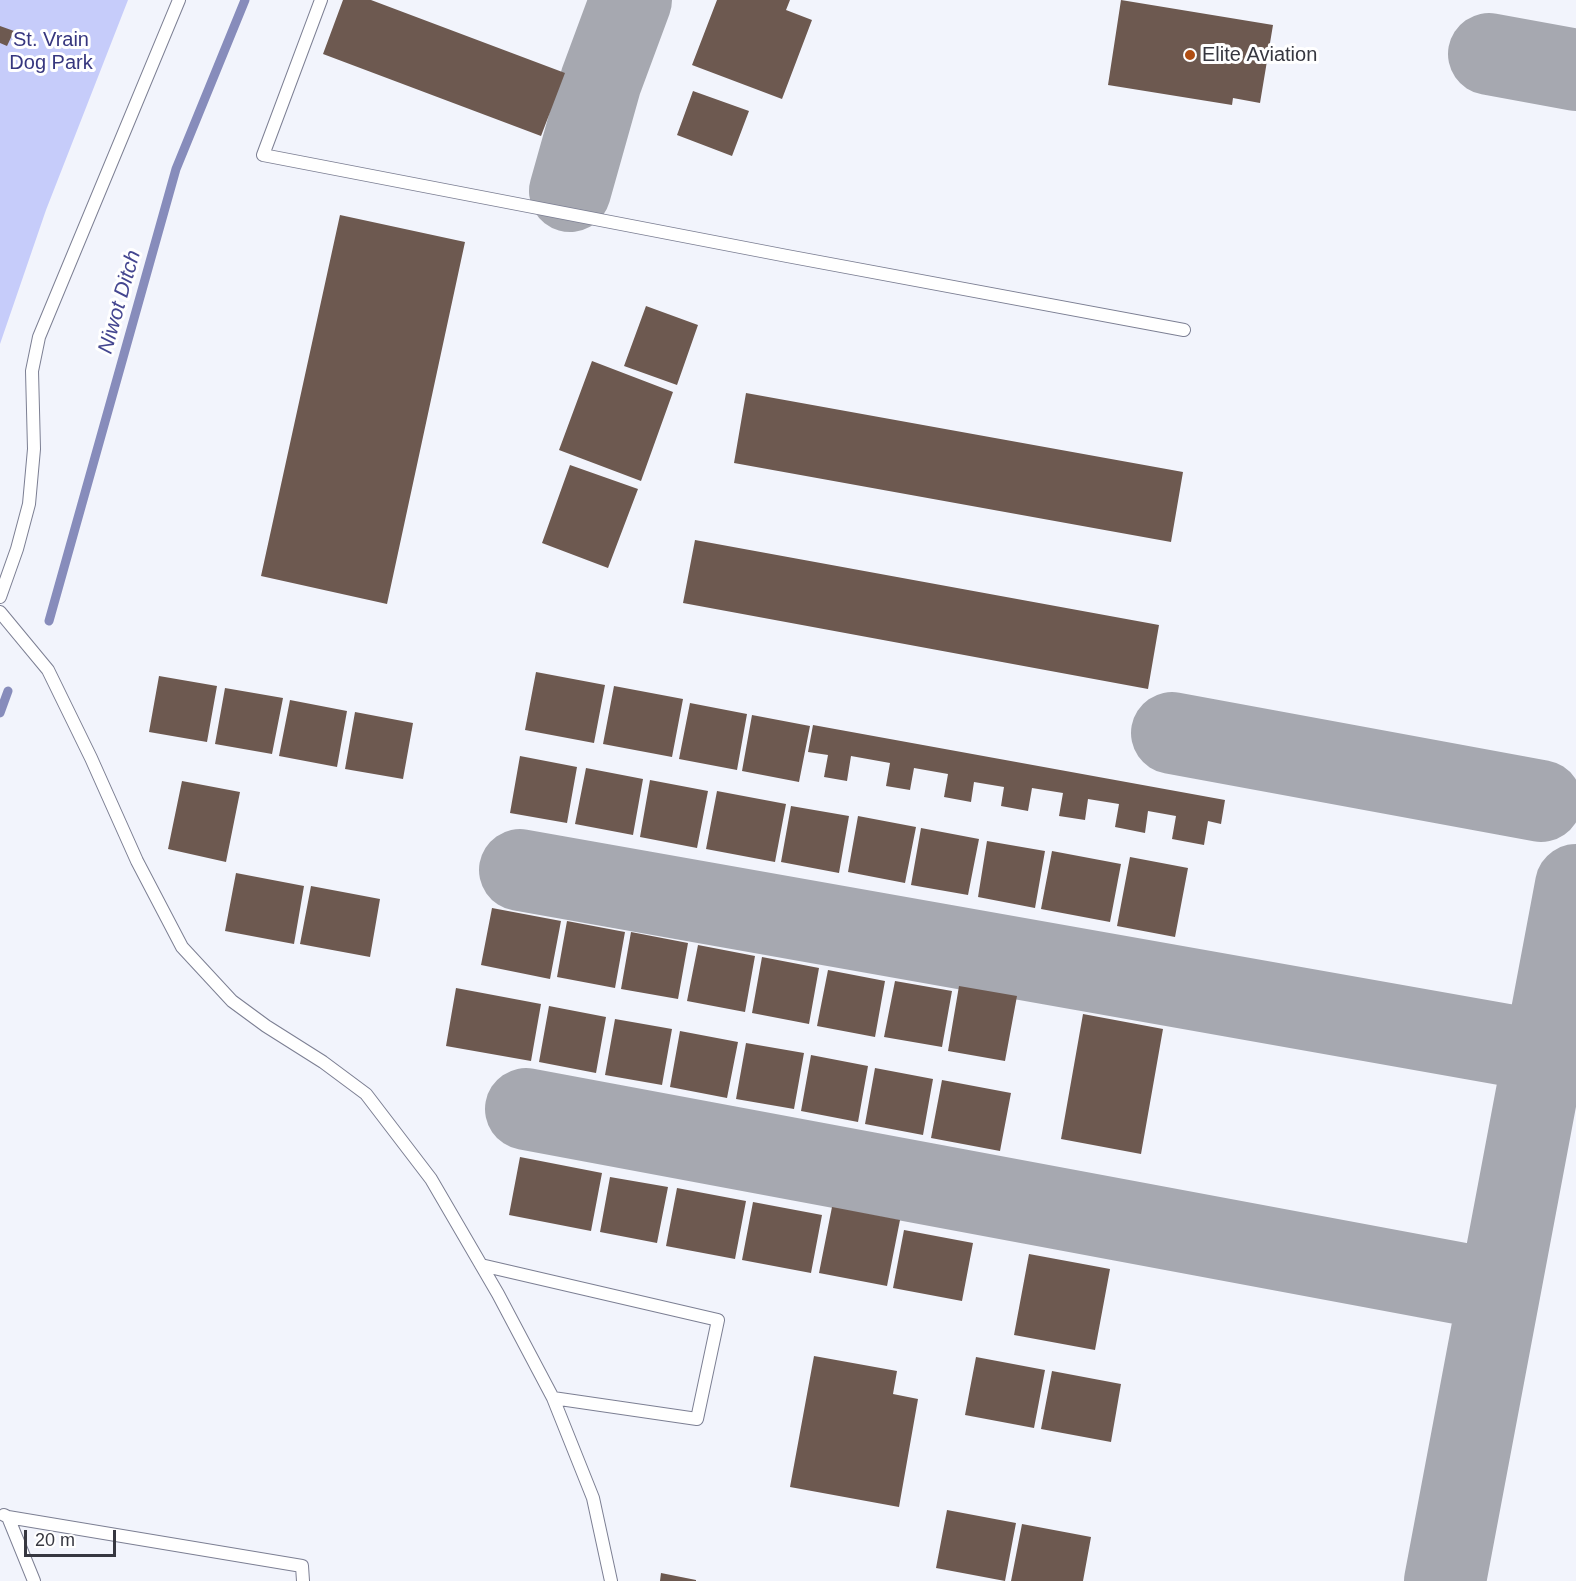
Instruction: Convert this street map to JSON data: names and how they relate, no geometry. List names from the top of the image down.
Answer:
{
  "water": ["Niwot Ditch"],
  "parks": ["St. Vrain Dog Park"],
  "places": ["Elite Aviation"],
  "scale_bar": "20 m"
}
